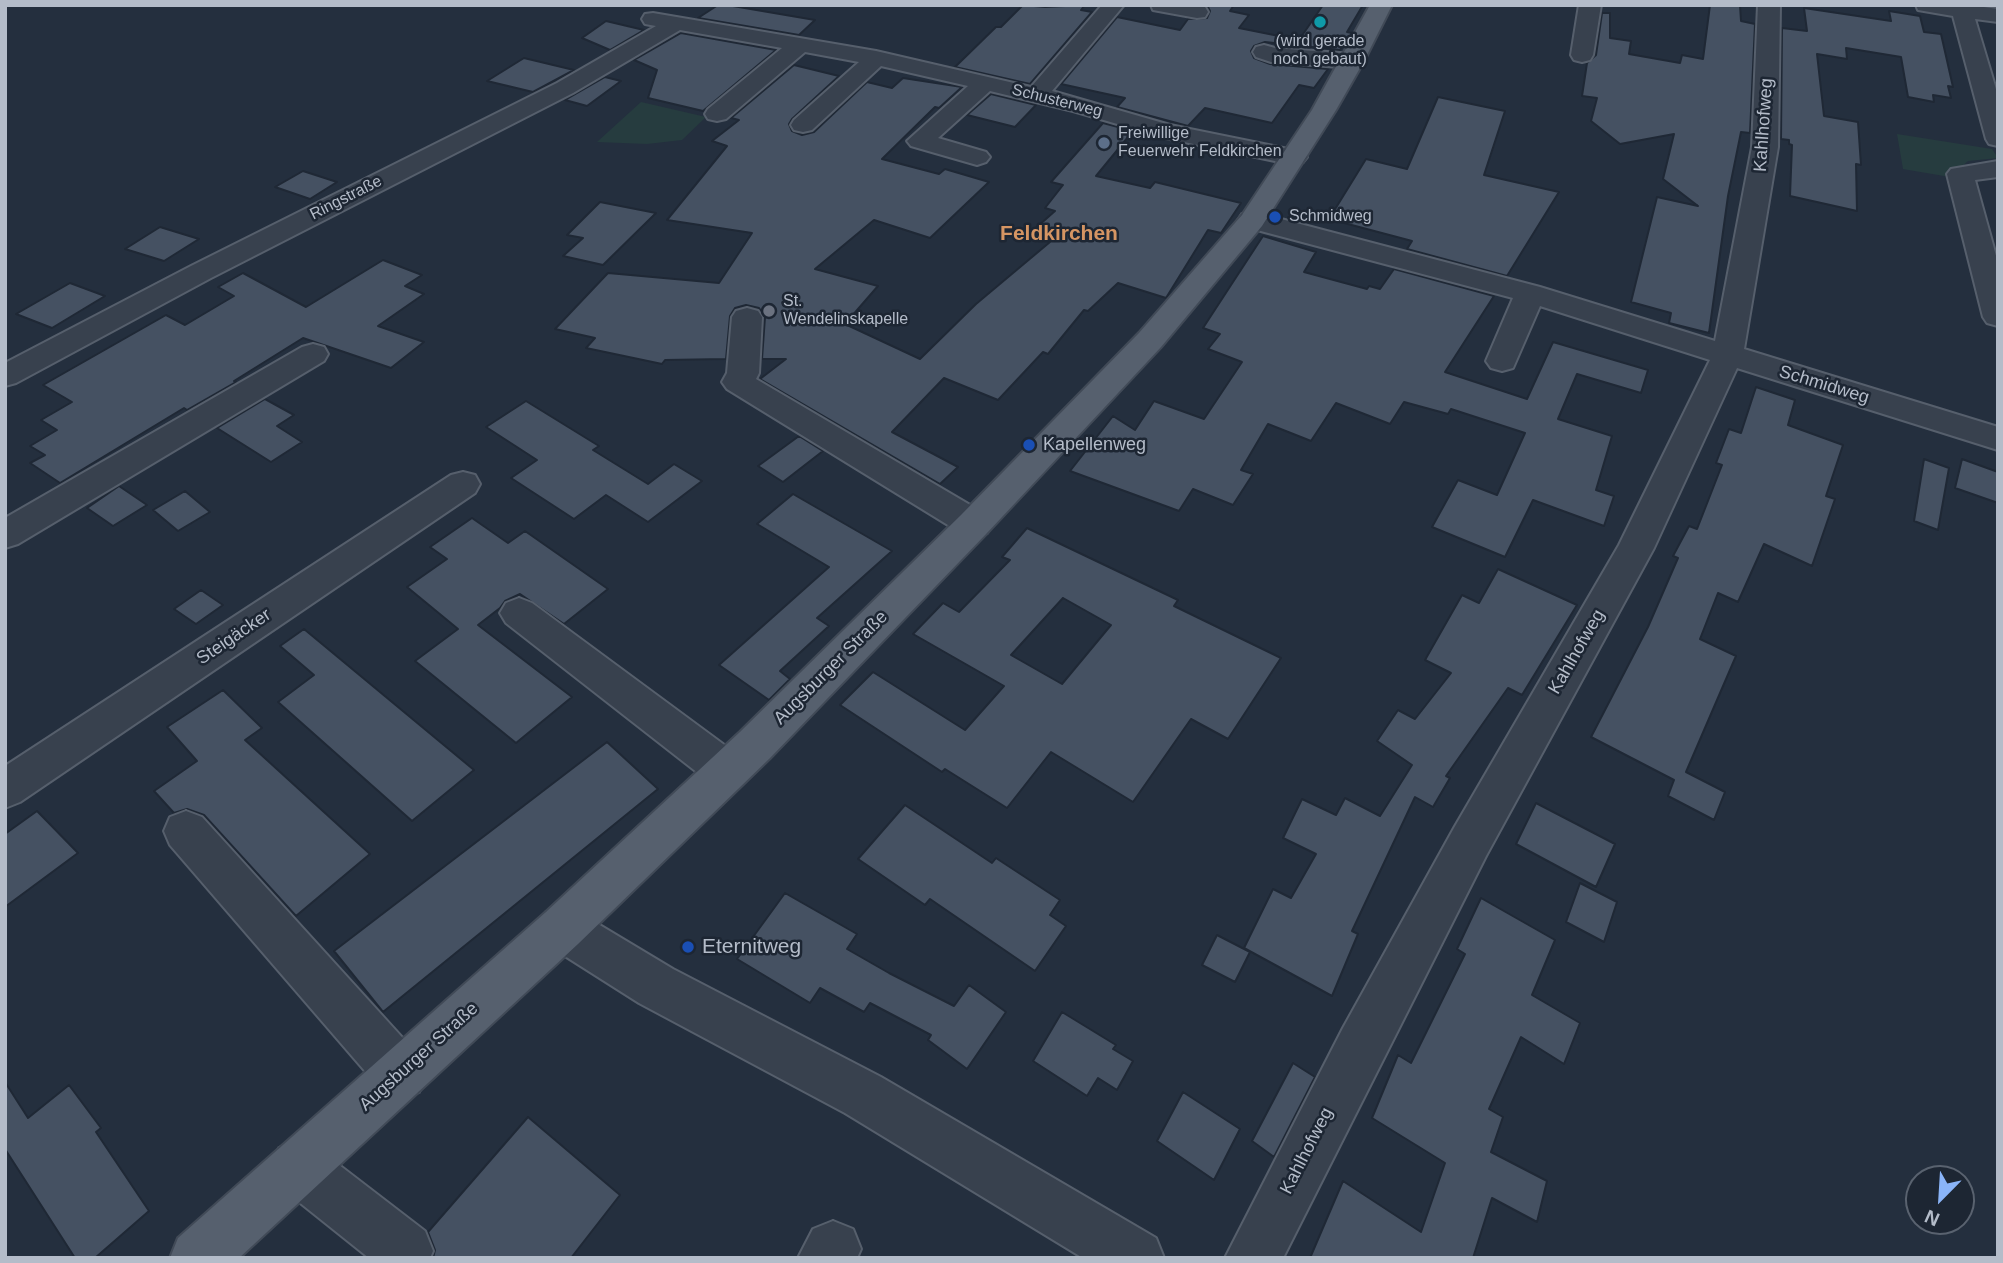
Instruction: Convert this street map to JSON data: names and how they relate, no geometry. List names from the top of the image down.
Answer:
{
  "streets": {
    "main road": ["Augsburger Straße"],
    "street": [
      "Schusterweg",
      "Kahlhofweg",
      "Ringstraße",
      "Schmidweg",
      "Steigäcker"
    ]
  },
  "crossings": [
    ["Schusterweg", "Ringstraße"],
    ["Schusterweg", "Augsburger Straße"],
    ["Kahlhofweg", "Schmidweg"],
    ["Schmidweg", "Augsburger Straße"]
  ],
  "districts": ["Feldkirchen"],
  "places": [
    "(wird gerade noch gebaut)",
    "Freiwillige Feuerwehr Feldkirchen",
    "Schmidweg",
    "St. Wendelinskapelle",
    "Kapellenweg",
    "Eternitweg"
  ],
  "north": "bottom left"
}
